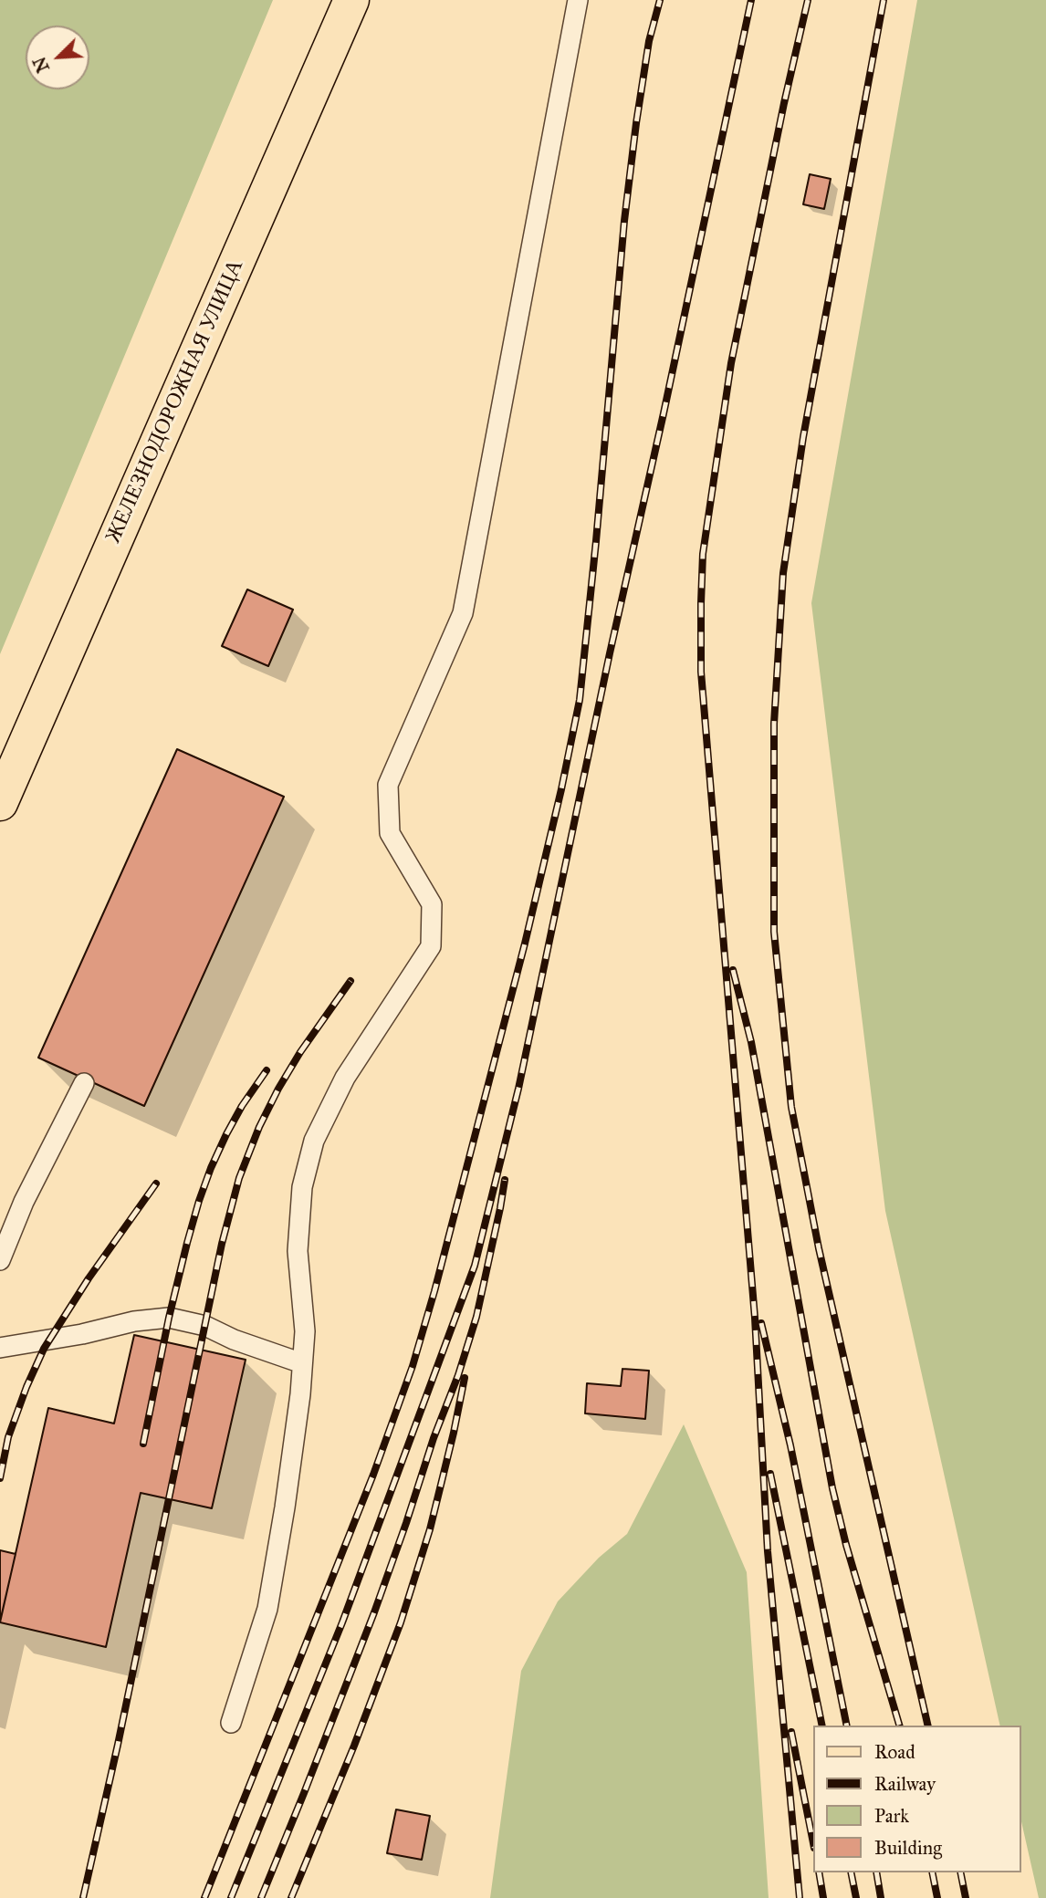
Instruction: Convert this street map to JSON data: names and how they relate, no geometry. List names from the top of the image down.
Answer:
{
  "streets": {
    "main road": ["ЖЕЛЕЗНОДОРОЖНАЯ УЛИЦА"]
  },
  "legend": [
    "Road",
    "Railway",
    "Park",
    "Building"
  ],
  "north": "bottom left"
}
